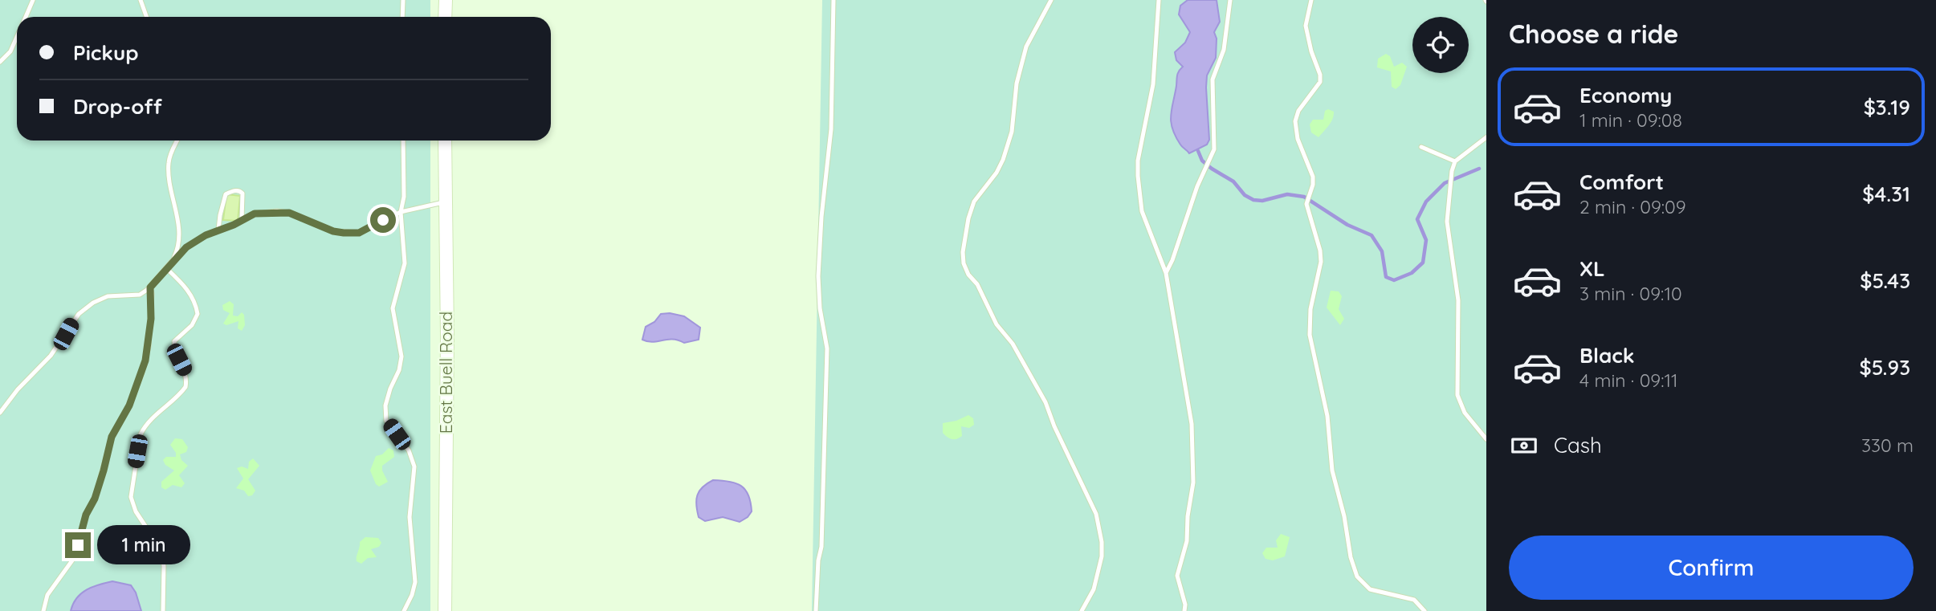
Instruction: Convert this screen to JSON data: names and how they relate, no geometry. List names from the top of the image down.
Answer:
{
  "streets": {
    "street": ["East Buell Road"]
  },
  "page": {
    "heading": "Choose a ride",
    "banner": ["Pickup", "Drop-off"],
    "list": [
      {
        "name": "Economy",
        "note": "1 min · 09:08",
        "value": "$3.19"
      },
      {
        "name": "Comfort",
        "note": "2 min · 09:09",
        "value": "$4.31"
      },
      {
        "name": "XL",
        "note": "3 min · 09:10",
        "value": "$5.43"
      },
      {
        "name": "Black",
        "note": "4 min · 09:11",
        "value": "$5.93"
      }
    ],
    "pay": ["Cash", "330 m"],
    "buttons": "Confirm",
    "bubble": "1 min"
  }
}
